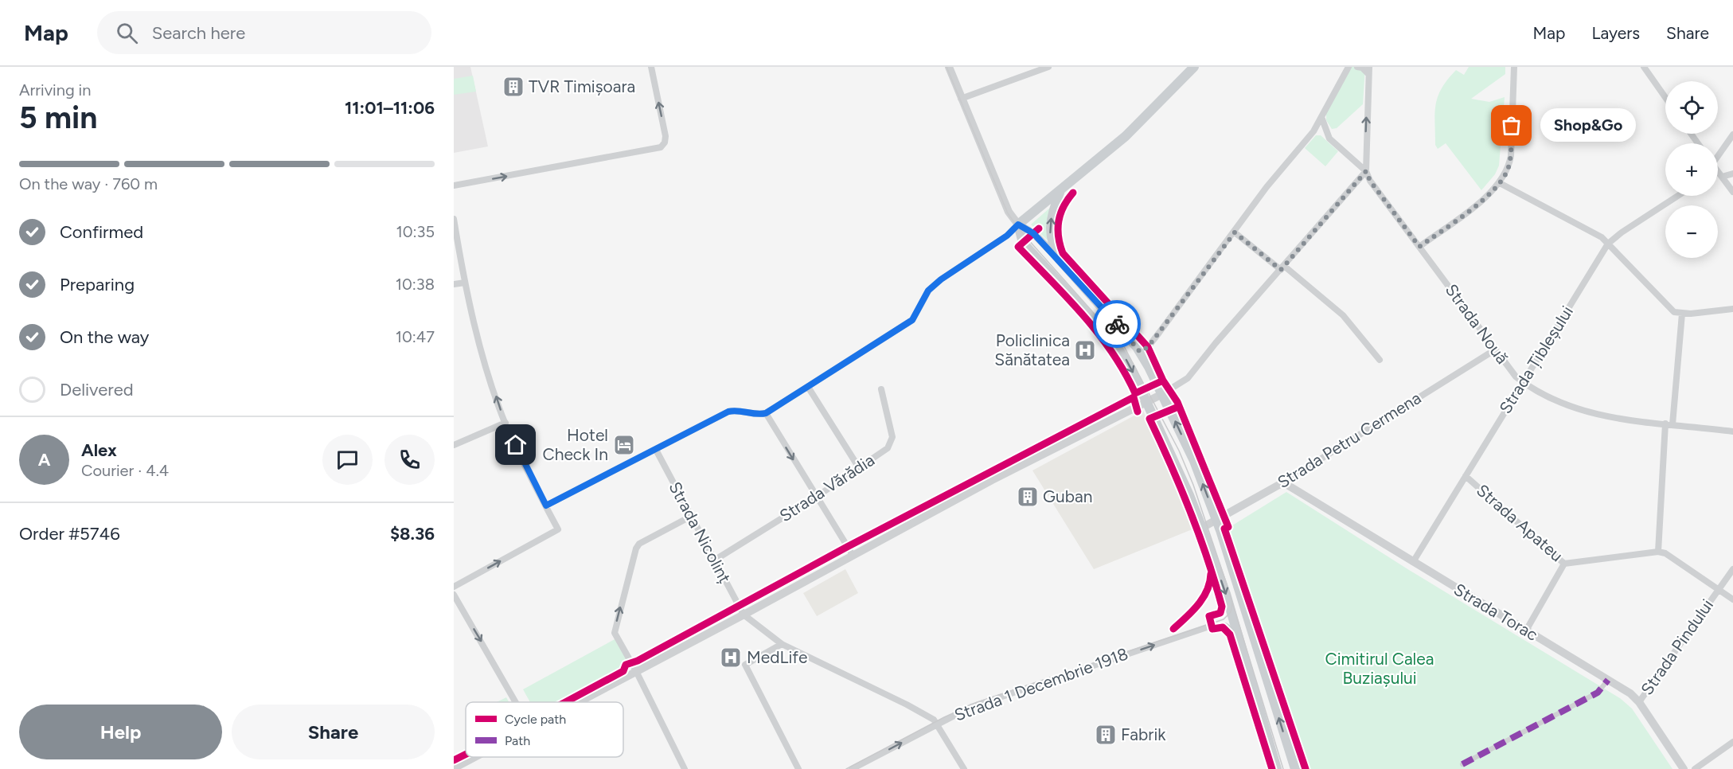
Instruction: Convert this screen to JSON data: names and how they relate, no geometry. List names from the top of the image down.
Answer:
{
  "streets": {
    "street": [
      "Strada Nouă",
      "Strada Țibleșului",
      "Strada Petru Cermena",
      "Strada Vărădia",
      "Strada Apateu",
      "Strada Nicolinț",
      "Strada Torac",
      "Strada Pindului",
      "Strada 1 Decembrie 1918"
    ]
  },
  "crossings": [
    ["Strada Nouă", "Strada Țibleșului"],
    ["Strada Nouă", "Strada Petru Cermena"],
    ["Strada Țibleșului", "Strada Apateu"],
    ["Strada Țibleșului", "Strada Torac"],
    ["Strada Petru Cermena", "Strada Torac"],
    ["Strada Vărădia", "Strada Nicolinț"],
    ["Strada Torac", "Strada Pindului"]
  ],
  "one_way": ["Strada 1 Decembrie 1918"],
  "parks": ["Cimitirul Calea Buziașului"],
  "places": {
    "building": ["TVR Timișoara", "Guban", "Fabrik"],
    "other": ["Shop&Go"],
    "hospital": ["Policlinica Sănătatea", "MedLife"],
    "hotel": ["Hotel Check In"]
  },
  "legend": ["Cycle path", "Path"],
  "page": {
    "header": "Map",
    "search": "Search here",
    "nav": ["Map", "Layers", "Share"],
    "heading": ["5 min", "Arriving in", "11:01–11:06"],
    "panel": [
      "Alex",
      "Courier · 4.4",
      "Order #5746",
      "$8.36"
    ],
    "map_buttons": ["+", "−"],
    "bubble": "Shop&Go",
    "bar": "On the way · 760 m",
    "list": [
      ["Confirmed", "10:35"],
      ["Preparing", "10:38"],
      ["On the way", "10:47"],
      "Delivered"
    ],
    "round": "A",
    "buttons": ["Help", "Share"]
  }
}
